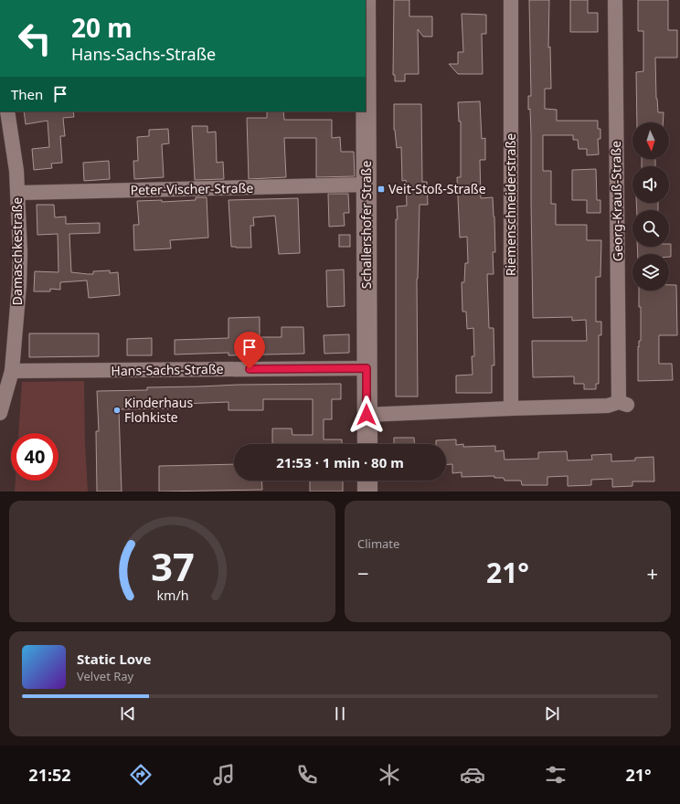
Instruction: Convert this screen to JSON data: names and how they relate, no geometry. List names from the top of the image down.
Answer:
{
  "streets": {
    "street": [
      "Peter-Vischer-Straße",
      "Georg-Krauß-Straße",
      "Riemenschneiderstraße",
      "Schallershofer Straße",
      "Damaschkestraße",
      "Hans-Sachs-Straße"
    ]
  },
  "crossings": [
    ["Peter-Vischer-Straße", "Schallershofer Straße"],
    ["Peter-Vischer-Straße", "Damaschkestraße"],
    ["Georg-Krauß-Straße", "Riemenschneiderstraße"],
    ["Georg-Krauß-Straße", "Schallershofer Straße"],
    ["Schallershofer Straße", "Hans-Sachs-Straße"],
    ["Damaschkestraße", "Hans-Sachs-Straße"]
  ],
  "places": {
    "transit": ["Veit-Stoß-Straße"],
    "other": ["Kinderhaus Flohkiste"]
  },
  "north": "bottom",
  "page": {
    "turn": ["20 m", "Hans-Sachs-Straße"],
    "then": "Then",
    "limit": "40",
    "trip": "21:53 · 1 min · 80 m",
    "tile": "Climate",
    "heat": ["−", "21°", "+"],
    "song": ["Static Love", "Velvet Ray"],
    "tabs": ["21:52", "21°"],
    "gauge": ["37", "km/h"]
  }
}
